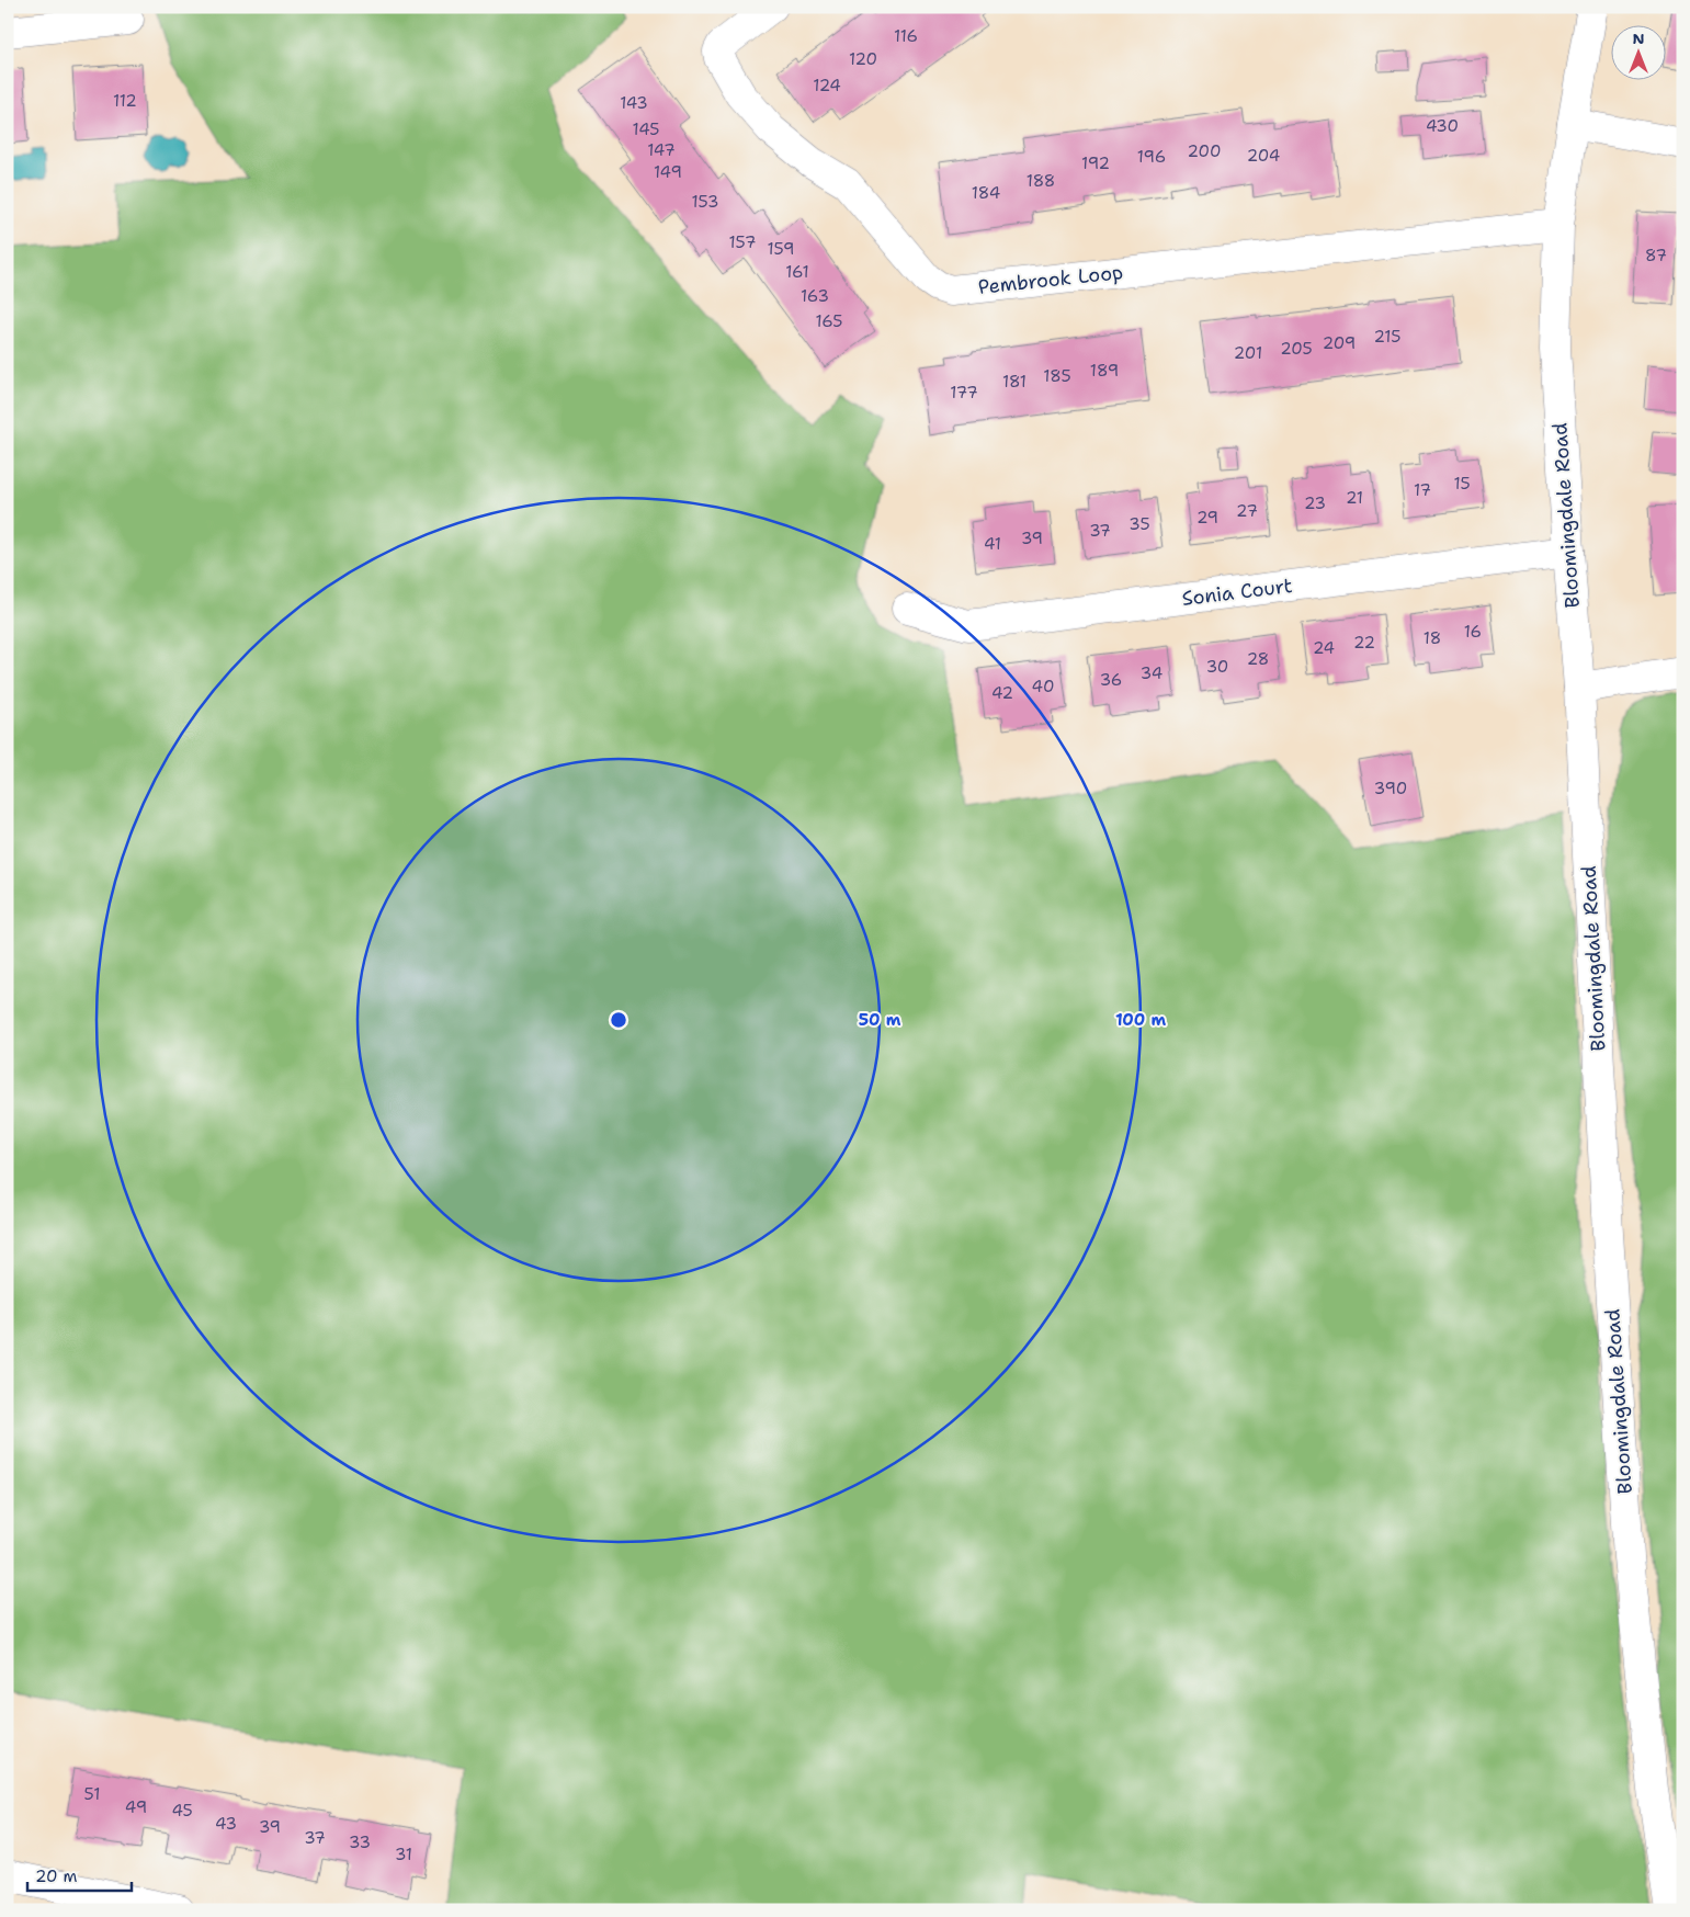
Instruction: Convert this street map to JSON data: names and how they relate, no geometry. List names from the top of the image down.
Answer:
{
  "streets": {
    "street": ["Pembrook Loop", "Bloomingdale Road", "Sonia Court"]
  },
  "crossings": [
    ["Pembrook Loop", "Bloomingdale Road"],
    ["Bloomingdale Road", "Sonia Court"]
  ],
  "house_numbers": [
    "116",
    "120",
    "124",
    "112",
    "143",
    "430",
    "145",
    "147",
    "200",
    "204",
    "196",
    "192",
    "149",
    "188",
    "184",
    "153",
    "157",
    "159",
    "87",
    "161",
    "163",
    "165",
    "215",
    "209",
    "205",
    "201",
    "189",
    "185",
    "181",
    "177",
    "15",
    "17",
    "21",
    "23",
    "27",
    "29",
    "35",
    "37",
    "39",
    "41",
    "16",
    "18",
    "22",
    "24",
    "28",
    "30",
    "34",
    "36",
    "40",
    "42",
    "390",
    "51",
    "49",
    "45",
    "43",
    "39",
    "37",
    "33",
    "31"
  ],
  "scale_bar": "20 m",
  "north": "top",
  "rings": ["50 m", "100 m"]
}
